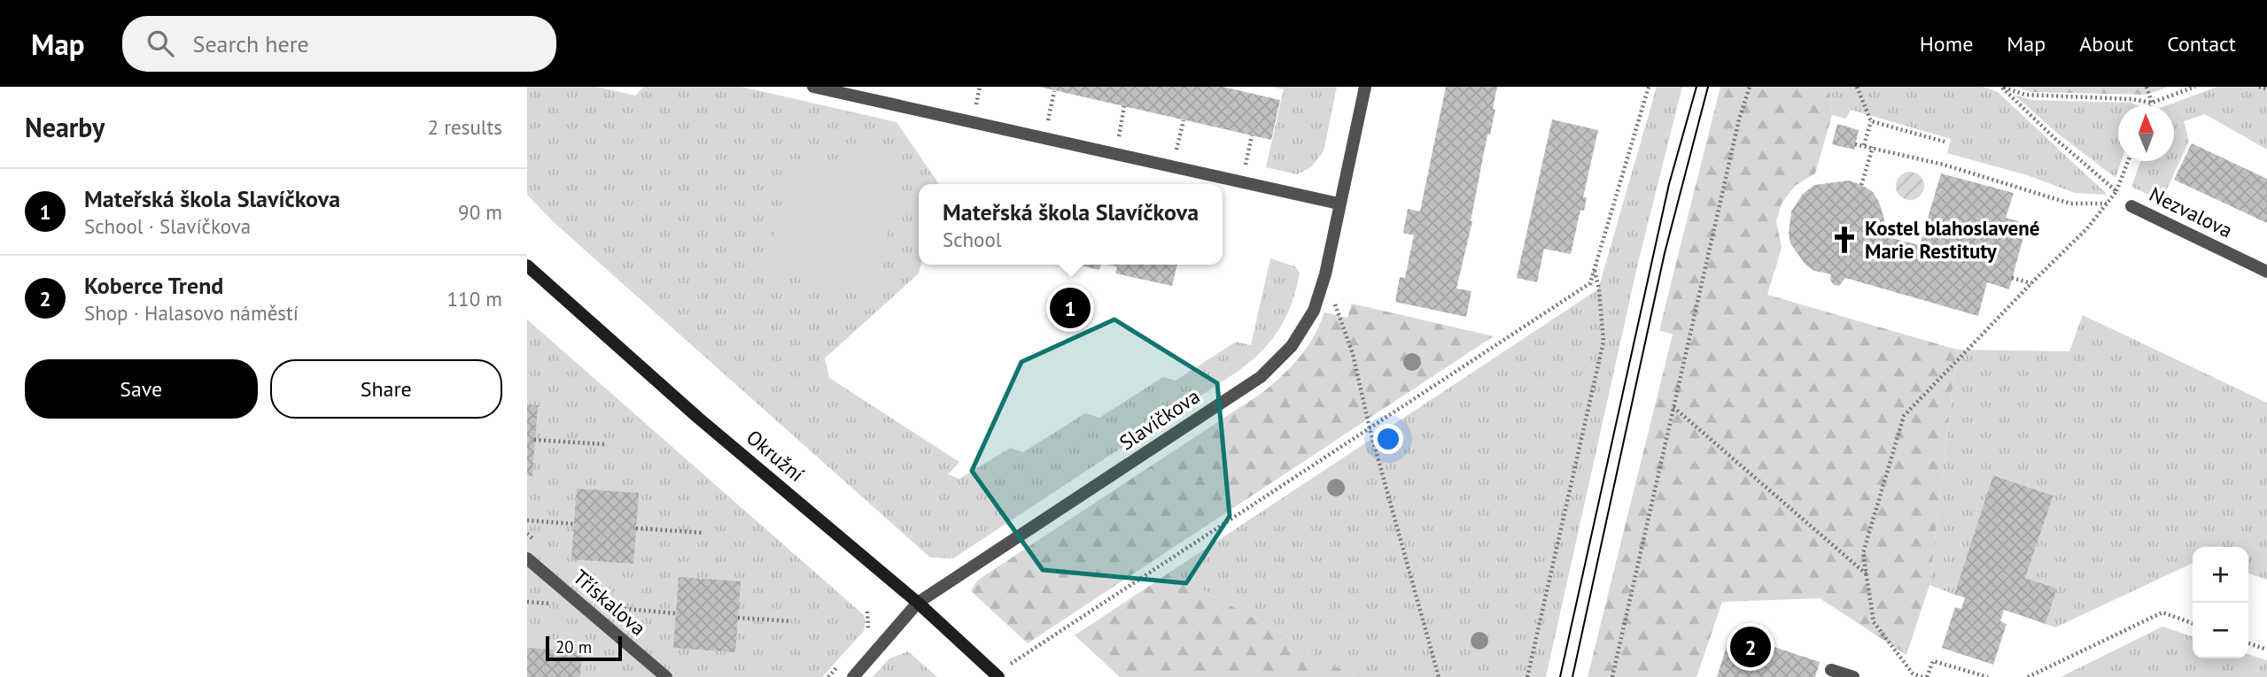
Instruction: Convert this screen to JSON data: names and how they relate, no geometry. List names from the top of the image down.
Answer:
{
  "streets": {
    "street": [
      "Nezvalova",
      "Slavíčkova",
      "Okružní",
      "Třískalova"
    ]
  },
  "crossings": [
    ["Slavíčkova", "Okružní"]
  ],
  "places": {
    "church": ["Kostel blahoslavené Marie Restituty"]
  },
  "scale_bar": "20 m",
  "north": "top",
  "page": {
    "header": "Map",
    "search": "Search here",
    "nav": [
      "Home",
      "Map",
      "About",
      "Contact"
    ],
    "heading": ["Nearby", "2 results"],
    "list": [
      {
        "mark": "1",
        "name": "Mateřská škola Slavíčkova",
        "note": "School · Slavíčkova",
        "value": "90 m"
      },
      {
        "mark": "2",
        "name": "Koberce Trend",
        "note": "Shop · Halasovo náměstí",
        "value": "110 m"
      }
    ],
    "popup": ["Mateřská škola Slavíčkova", "School"],
    "pins": ["1", "2"],
    "buttons": ["Save", "Share"],
    "map_buttons": ["+", "−"],
    "scale": "20 m"
  }
}
